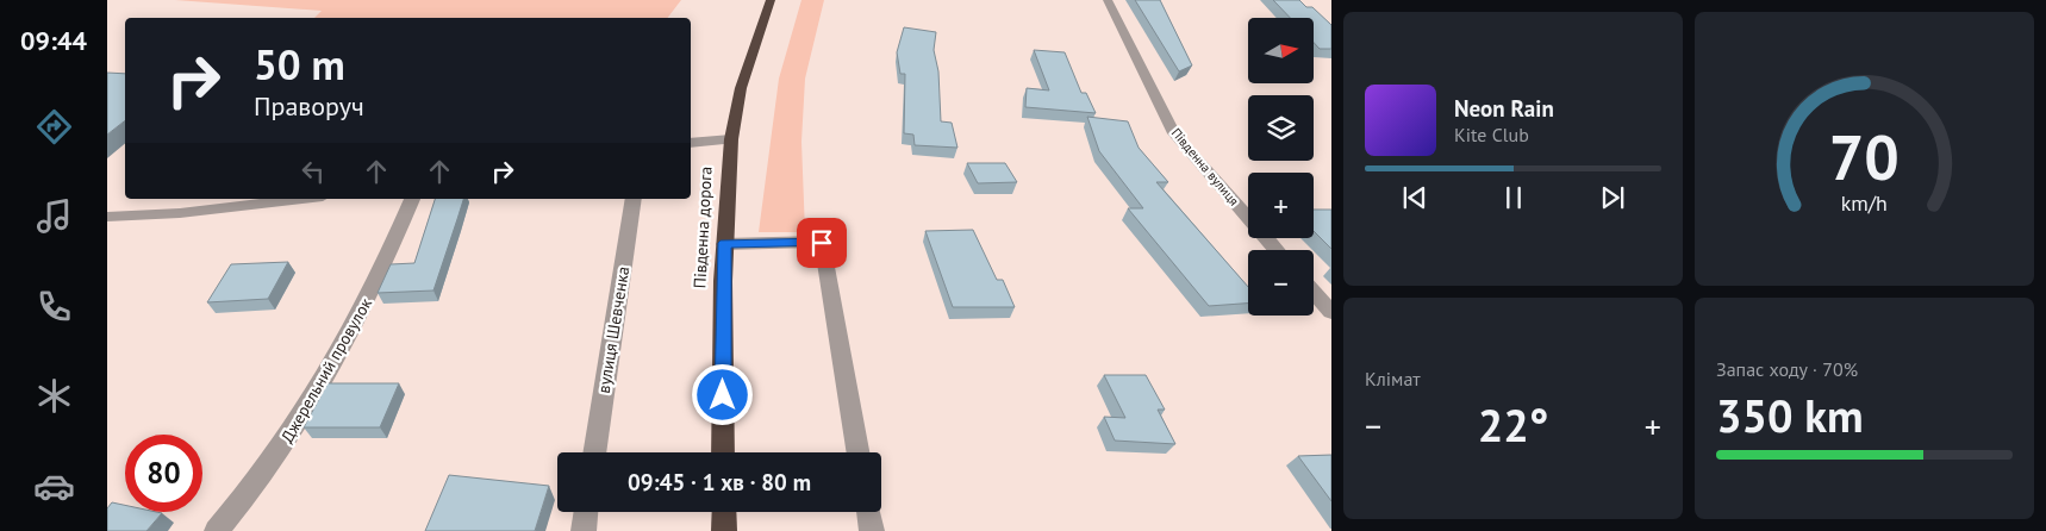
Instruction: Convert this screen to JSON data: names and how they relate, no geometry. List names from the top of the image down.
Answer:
{
  "streets": {
    "highway": ["Південна дорога"],
    "street": ["Південна вулиця", "вулиця Шевченка", "Джерельний провулок"]
  },
  "north": "right",
  "page": {
    "tabs": "09:44",
    "map_buttons": ["+", "−"],
    "turn": ["50 m", "Праворуч"],
    "song": ["Neon Rain", "Kite Club"],
    "tile": [
      "Клімат",
      ["Запас ходу · 70%", "350 km"]
    ],
    "heat": ["−", "22°", "+"],
    "limit": "80",
    "trip": "09:45 · 1 хв · 80 m",
    "gauge": ["70", "km/h"]
  }
}
